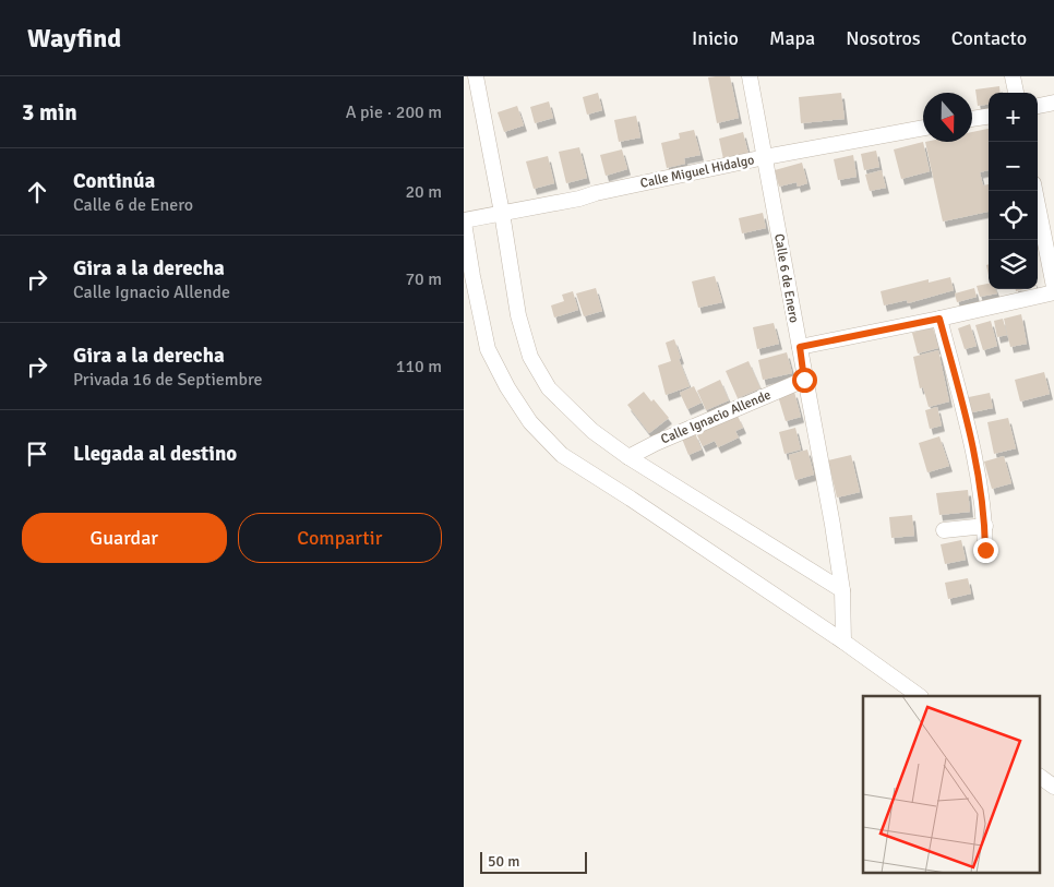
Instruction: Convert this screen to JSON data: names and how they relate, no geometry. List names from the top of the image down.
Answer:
{
  "streets": {
    "street": ["Calle Miguel Hidalgo", "Calle 6 de Enero", "Calle Ignacio Allende"]
  },
  "crossings": [
    ["Calle Miguel Hidalgo", "Calle 6 de Enero"],
    ["Calle 6 de Enero", "Calle Ignacio Allende"]
  ],
  "scale_bar": "50 m",
  "north": "bottom",
  "page": {
    "header": "Wayfind",
    "nav": [
      "Inicio",
      "Mapa",
      "Nosotros",
      "Contacto"
    ],
    "heading": ["3 min", "A pie · 200 m"],
    "map_buttons": ["+", "−"],
    "list": [
      ["Continúa", "Calle 6 de Enero", "20 m"],
      ["Gira a la derecha", "Calle Ignacio Allende", "70 m"],
      ["Gira a la derecha", "Privada 16 de Septiembre", "110 m"],
      "Llegada al destino"
    ],
    "buttons": ["Guardar", "Compartir"],
    "scale": "50 m"
  }
}
